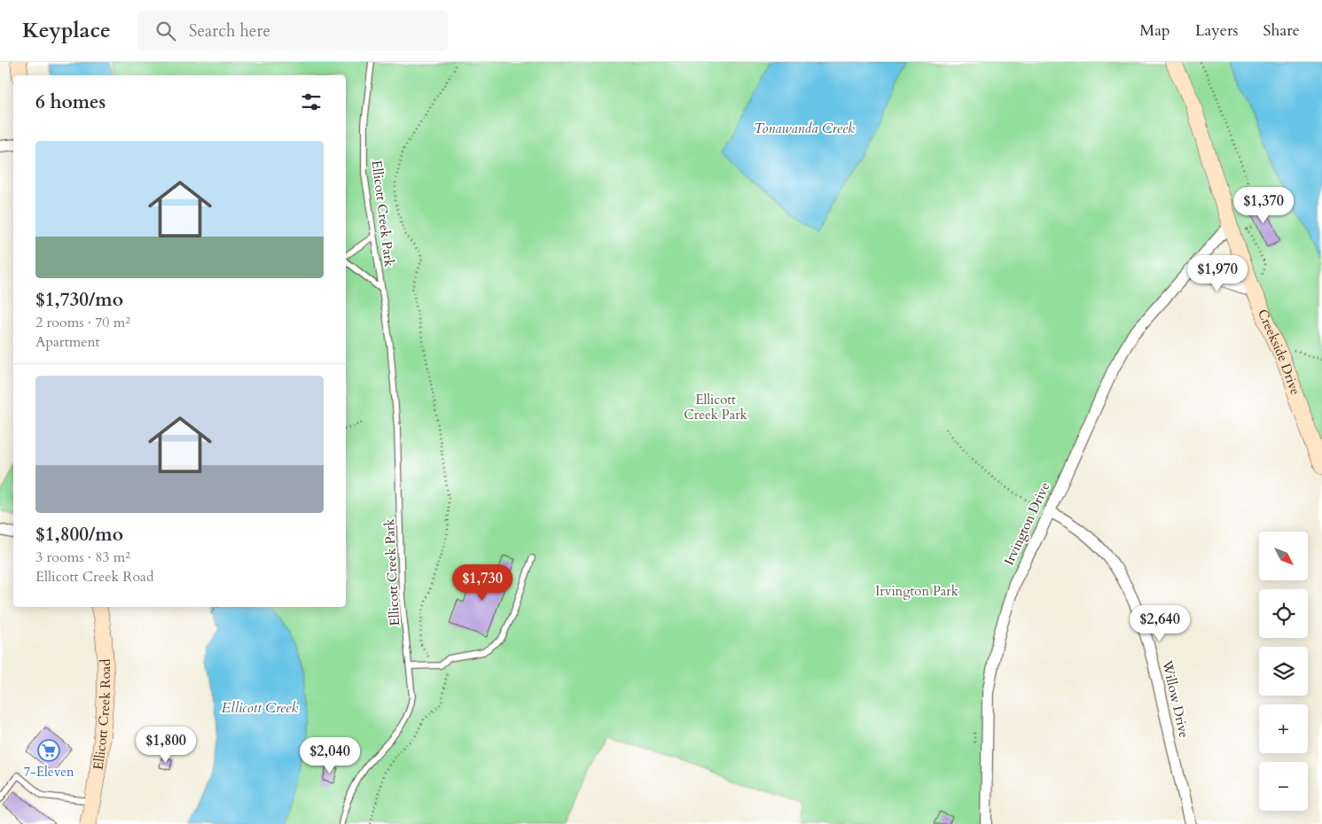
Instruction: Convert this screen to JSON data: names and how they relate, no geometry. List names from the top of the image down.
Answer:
{
  "streets": {
    "street": [
      "Creekside Drive",
      "Irvington Drive",
      "Willow Drive",
      "Ellicott Creek Road"
    ],
    "lane": ["Ellicott Creek Park"]
  },
  "crossings": [
    ["Creekside Drive", "Irvington Drive"],
    ["Irvington Drive", "Willow Drive"]
  ],
  "water": ["Tonawanda Creek", "Ellicott Creek"],
  "parks": ["Ellicott Creek Park", "Irvington Park"],
  "places": {
    "supermarket": ["7-Eleven"]
  },
  "north": "bottom right",
  "page": {
    "header": "Keyplace",
    "search": "Search here",
    "nav": ["Map", "Layers", "Share"],
    "heading": "6 homes",
    "list": [
      {
        "name": "$1,730/mo",
        "note": "2 rooms · 70 m² · Apartment"
      },
      {
        "name": "$1,800/mo",
        "note": "3 rooms · 83 m² · Ellicott Creek Road"
      }
    ],
    "price": [
      "$1,370",
      "$1,970",
      "$1,730",
      "$2,640",
      "$1,800",
      "$2,040"
    ],
    "map_buttons": ["+", "−"]
  }
}
